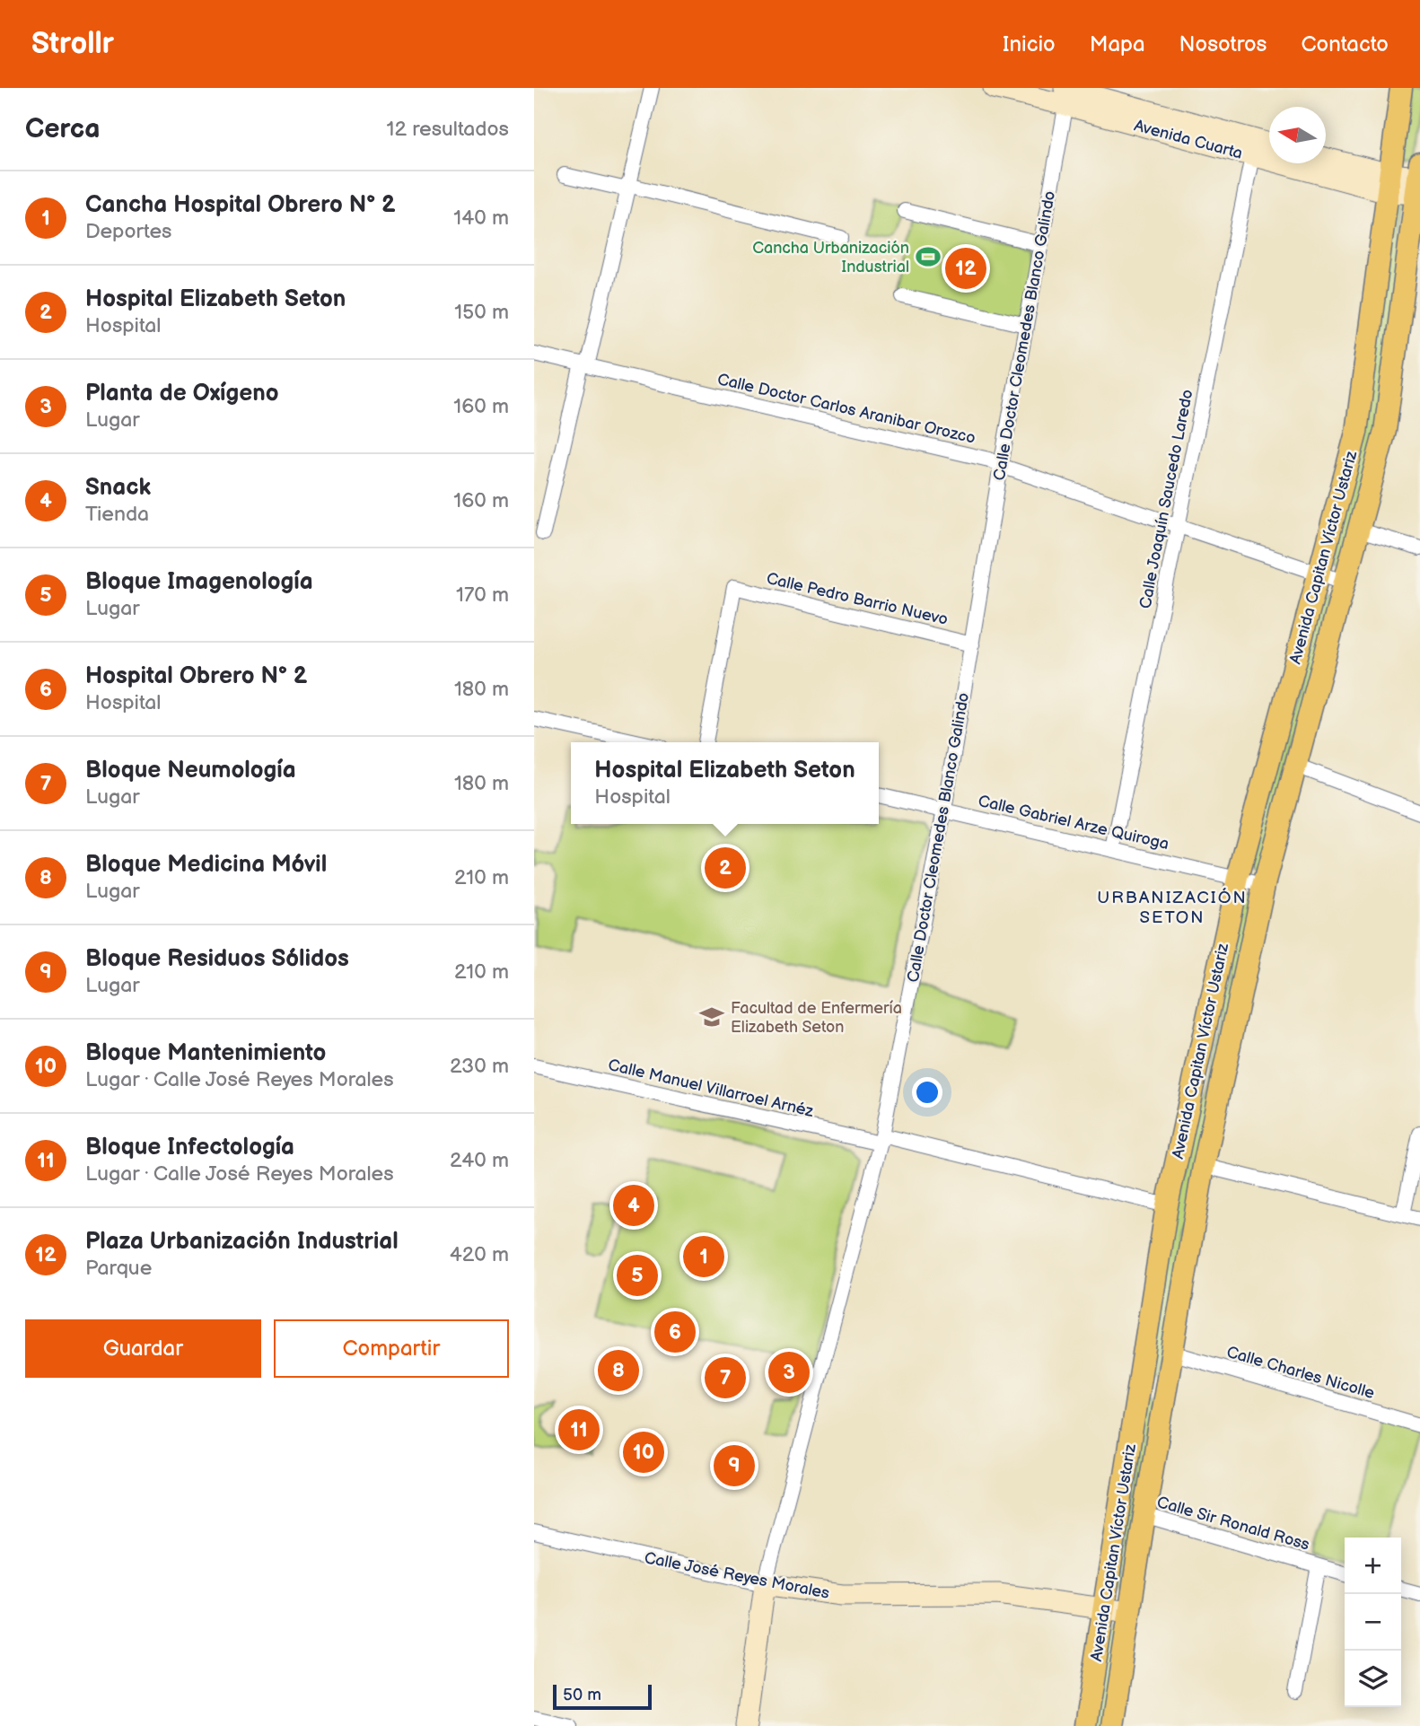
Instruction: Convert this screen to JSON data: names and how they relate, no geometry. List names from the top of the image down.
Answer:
{
  "streets": {
    "main road": ["Avenida Capitan Víctor Ustariz"],
    "street": [
      "Avenida Cuarta",
      "Calle Doctor Cleomedes Blanco Galindo",
      "Calle Doctor Carlos Aranibar Orozco",
      "Calle Joaquín Saucedo Laredo",
      "Calle Pedro Barrio Nuevo",
      "Calle Gabriel Arze Quiroga",
      "Calle Manuel Villarroel Arnéz",
      "Calle Charles Nicolle",
      "Calle Sir Ronald Ross",
      "Calle José Reyes Morales"
    ]
  },
  "crossings": [
    ["Avenida Cuarta", "Calle Doctor Cleomedes Blanco Galindo"],
    ["Avenida Cuarta", "Calle Joaquín Saucedo Laredo"],
    ["Avenida Cuarta", "Avenida Capitan Víctor Ustariz"],
    ["Calle Doctor Cleomedes Blanco Galindo", "Calle Doctor Carlos Aranibar Orozco"],
    ["Calle Doctor Cleomedes Blanco Galindo", "Calle Pedro Barrio Nuevo"],
    ["Calle Doctor Cleomedes Blanco Galindo", "Calle Gabriel Arze Quiroga"],
    ["Calle Doctor Cleomedes Blanco Galindo", "Calle Manuel Villarroel Arnéz"],
    ["Calle Doctor Cleomedes Blanco Galindo", "Calle José Reyes Morales"],
    ["Calle Doctor Carlos Aranibar Orozco", "Calle Joaquín Saucedo Laredo"],
    ["Calle Doctor Carlos Aranibar Orozco", "Avenida Capitan Víctor Ustariz"],
    ["Calle Joaquín Saucedo Laredo", "Calle Gabriel Arze Quiroga"],
    ["Avenida Capitan Víctor Ustariz", "Calle Gabriel Arze Quiroga"],
    ["Avenida Capitan Víctor Ustariz", "Calle Manuel Villarroel Arnéz"],
    ["Avenida Capitan Víctor Ustariz", "Calle Charles Nicolle"],
    ["Avenida Capitan Víctor Ustariz", "Calle Sir Ronald Ross"],
    ["Avenida Capitan Víctor Ustariz", "Calle José Reyes Morales"]
  ],
  "districts": ["URBANIZACIÓN SETON"],
  "places": {
    "sports": ["Cancha Urbanización Industrial"],
    "school or university": ["Facultad de Enfermería Elizabeth Seton"]
  },
  "scale_bar": "50 m",
  "north": "left",
  "page": {
    "header": "Strollr",
    "nav": [
      "Inicio",
      "Mapa",
      "Nosotros",
      "Contacto"
    ],
    "heading": ["Cerca", "12 resultados"],
    "list": [
      {
        "mark": "1",
        "name": "Cancha Hospital Obrero N° 2",
        "note": "Deportes",
        "value": "140 m"
      },
      {
        "mark": "2",
        "name": "Hospital Elizabeth Seton",
        "note": "Hospital",
        "value": "150 m"
      },
      {
        "mark": "3",
        "name": "Planta de Oxígeno",
        "note": "Lugar",
        "value": "160 m"
      },
      {
        "mark": "4",
        "name": "Snack",
        "note": "Tienda",
        "value": "160 m"
      },
      {
        "mark": "5",
        "name": "Bloque Imagenología",
        "note": "Lugar",
        "value": "170 m"
      },
      {
        "mark": "6",
        "name": "Hospital Obrero N° 2",
        "note": "Hospital",
        "value": "180 m"
      },
      {
        "mark": "7",
        "name": "Bloque Neumología",
        "note": "Lugar",
        "value": "180 m"
      },
      {
        "mark": "8",
        "name": "Bloque Medicina Móvil",
        "note": "Lugar",
        "value": "210 m"
      },
      {
        "mark": "9",
        "name": "Bloque Residuos Sólidos",
        "note": "Lugar",
        "value": "210 m"
      },
      {
        "mark": "10",
        "name": "Bloque Mantenimiento",
        "note": "Lugar · Calle José Reyes Morales",
        "value": "230 m"
      },
      {
        "mark": "11",
        "name": "Bloque Infectología",
        "note": "Lugar · Calle José Reyes Morales",
        "value": "240 m"
      },
      {
        "mark": "12",
        "name": "Plaza Urbanización Industrial",
        "note": "Parque",
        "value": "420 m"
      }
    ],
    "pins": [
      "12",
      "2",
      "4",
      "1",
      "5",
      "6",
      "8",
      "3",
      "7",
      "11",
      "10",
      "9"
    ],
    "popup": ["Hospital Elizabeth Seton", "Hospital"],
    "buttons": ["Guardar", "Compartir"],
    "map_buttons": ["+", "−"],
    "scale": "50 m"
  }
}
